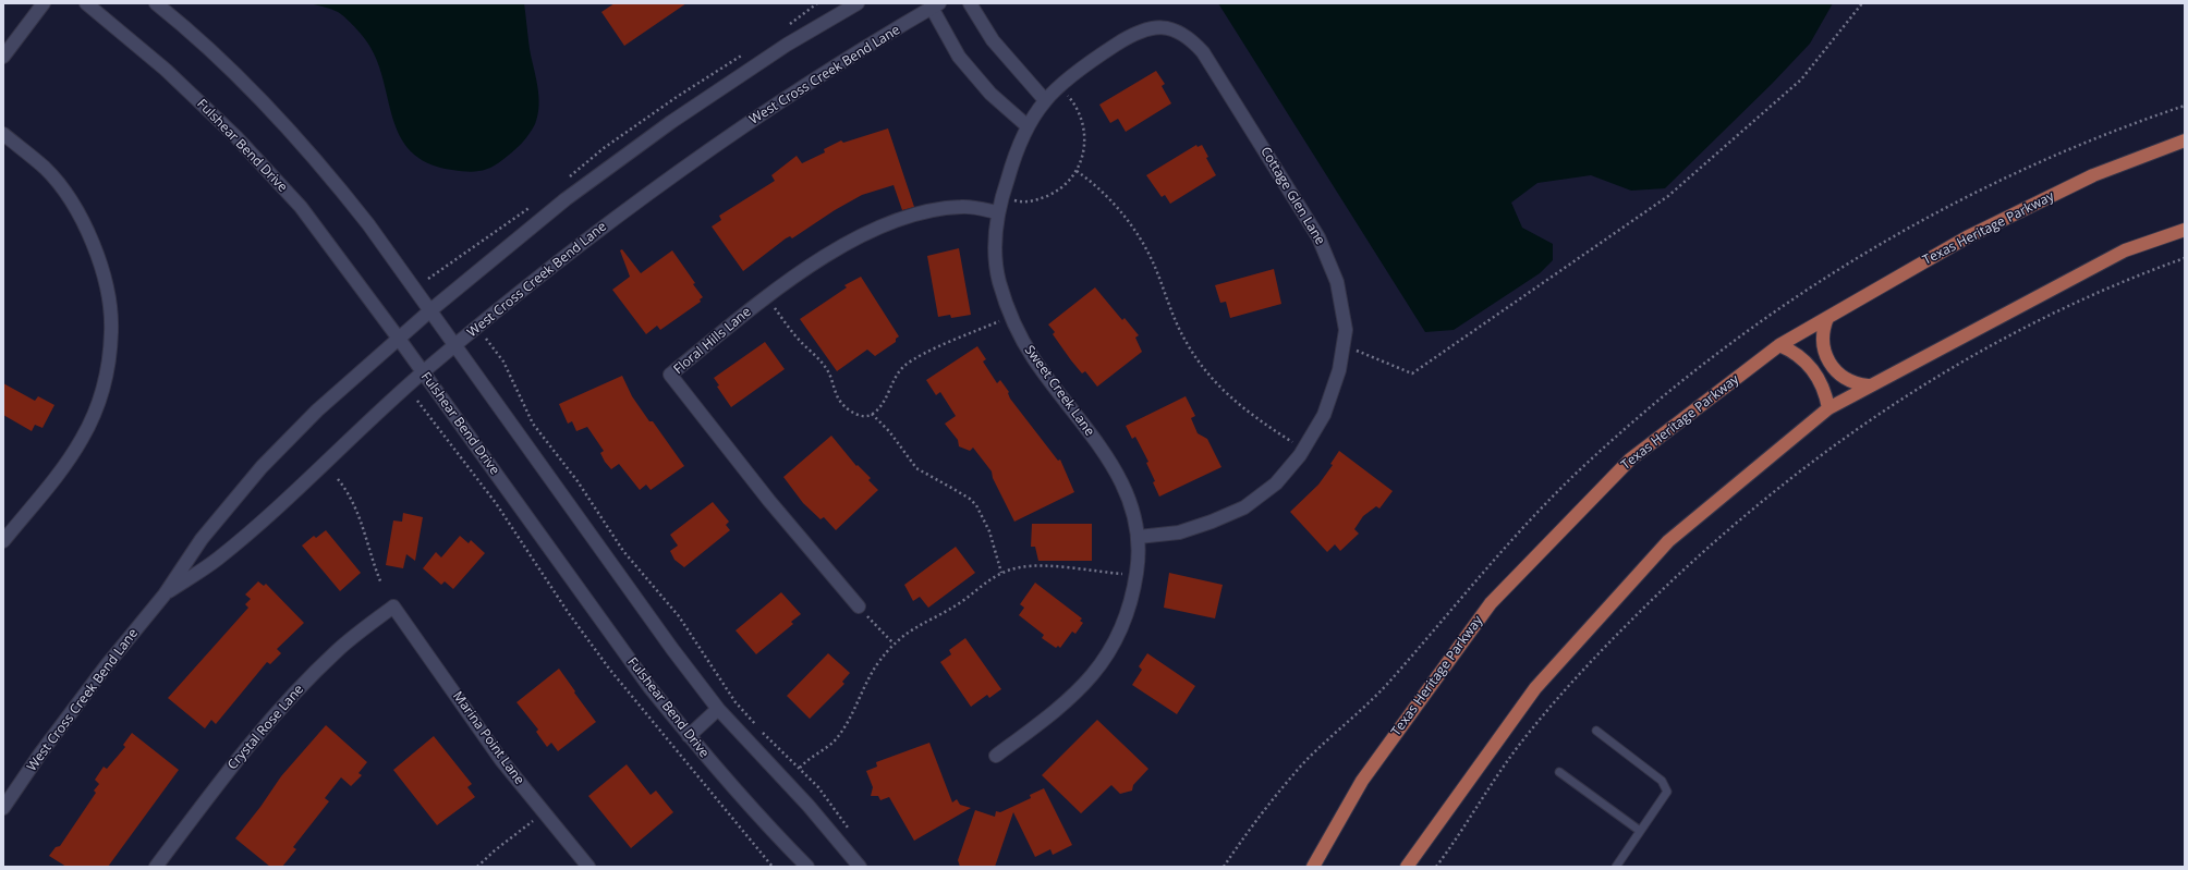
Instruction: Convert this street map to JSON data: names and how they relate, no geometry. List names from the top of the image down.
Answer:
{
  "streets": {
    "main road": [
      "West Cross Creek Bend Lane",
      "Fulshear Bend Drive",
      "Cottage Glen Lane",
      "Texas Heritage Parkway",
      "Floral Hills Lane",
      "Sweet Creek Lane",
      "Crystal Rose Lane",
      "Marina Point Lane"
    ]
  },
  "crossings": [
    ["West Cross Creek Bend Lane", "Fulshear Bend Drive"],
    ["Cottage Glen Lane", "Sweet Creek Lane"],
    ["Floral Hills Lane", "Sweet Creek Lane"],
    ["Crystal Rose Lane", "Marina Point Lane"]
  ]
}
